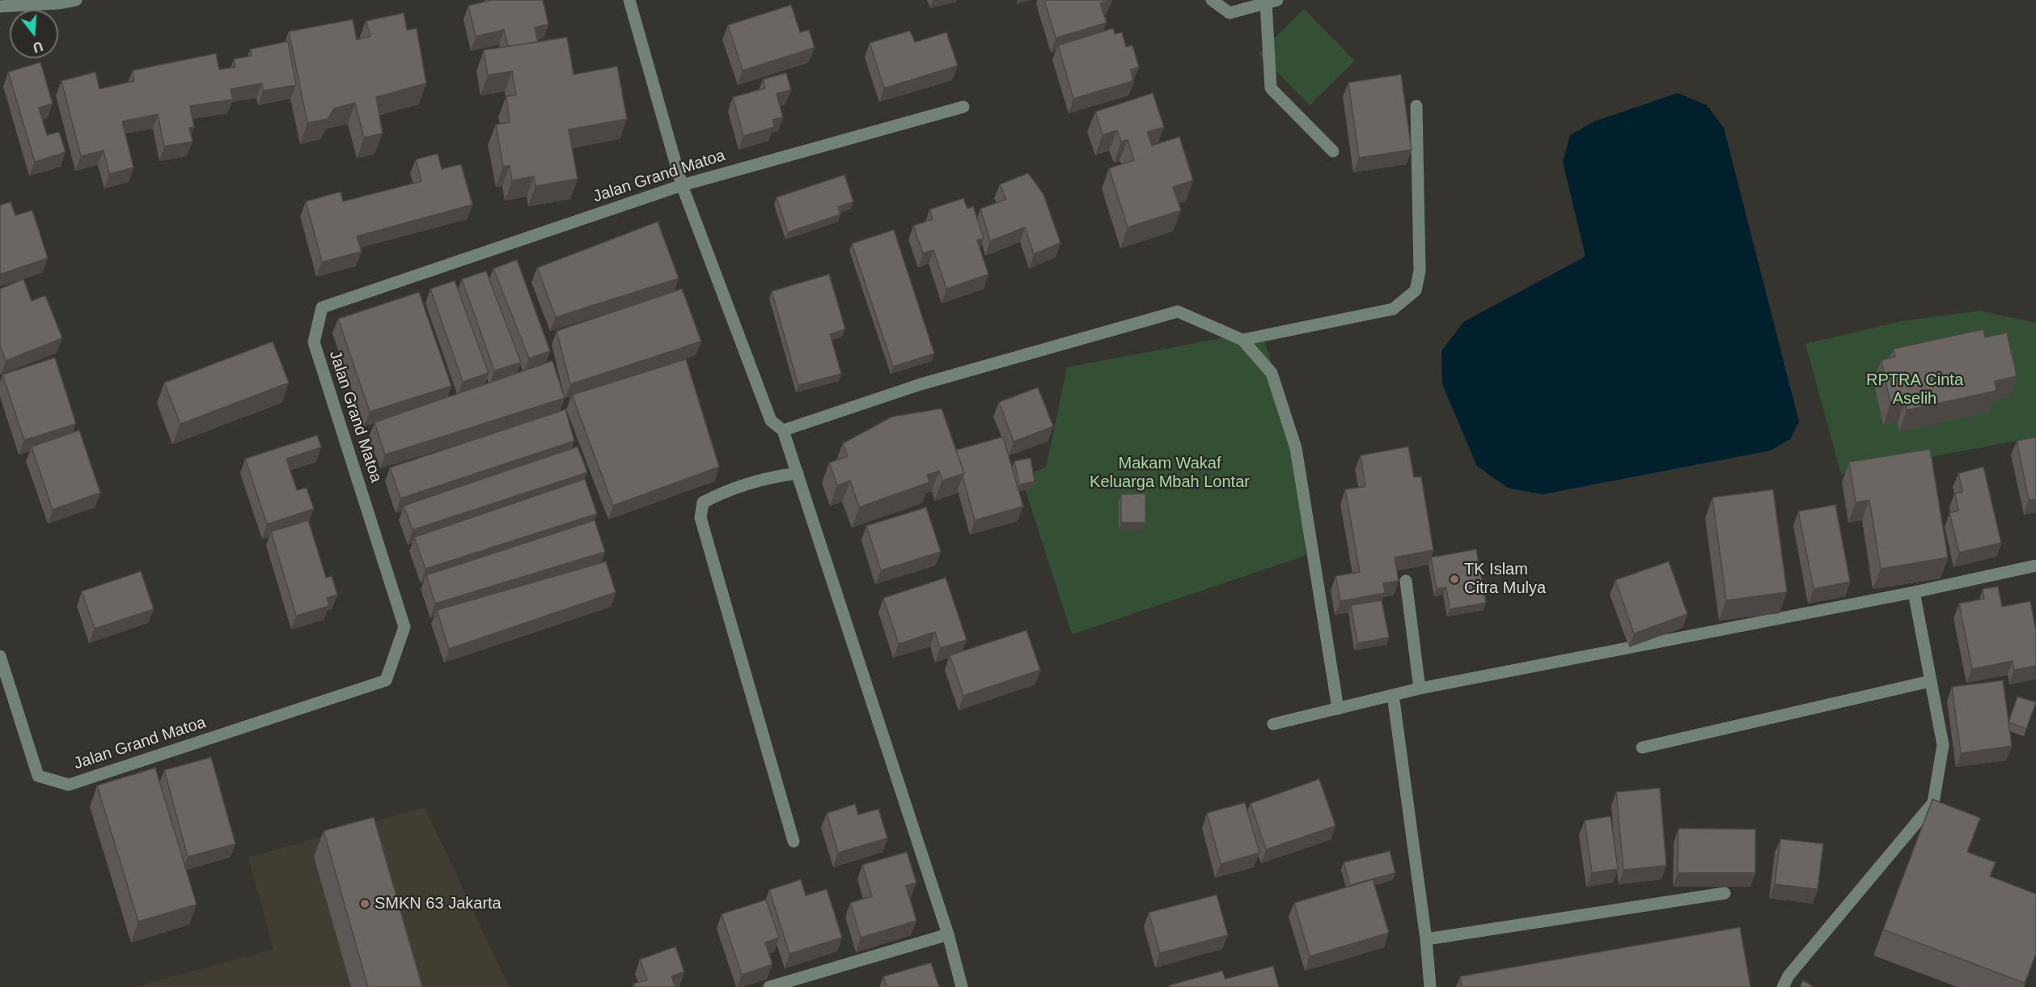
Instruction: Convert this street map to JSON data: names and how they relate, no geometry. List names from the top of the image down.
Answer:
{
  "streets": {
    "street": ["Jalan Grand Matoa"]
  },
  "parks": ["RPTRA Cinta Aselih", "Makam Wakaf Keluarga Mbah Lontar"],
  "places": ["TK Islam Citra Mulya", "SMKN 63 Jakarta"],
  "north": "bottom"
}
